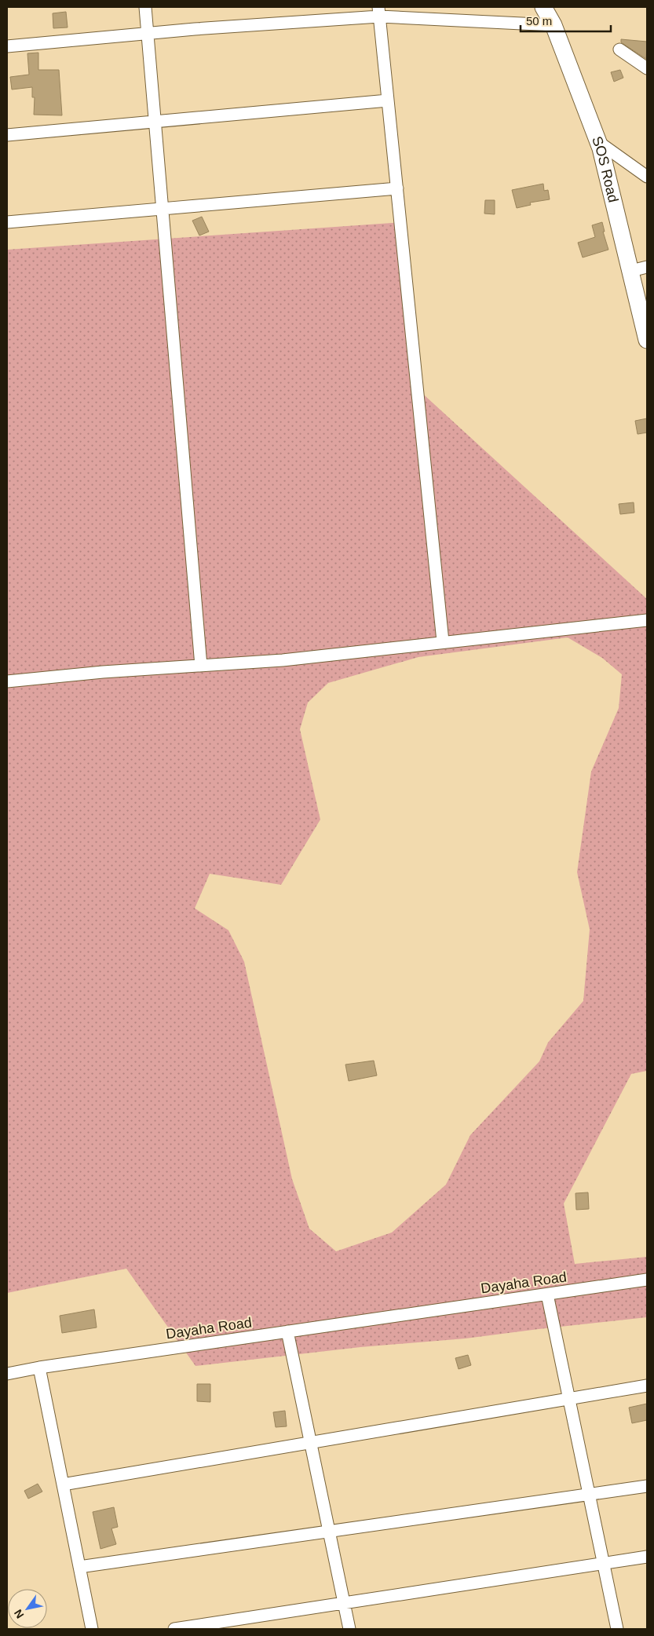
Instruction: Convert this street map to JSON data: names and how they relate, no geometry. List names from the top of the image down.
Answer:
{
  "streets": {
    "street": ["SOS Road", "Dayaha Road"]
  },
  "scale_bar": "50 m",
  "north": "bottom left"
}
